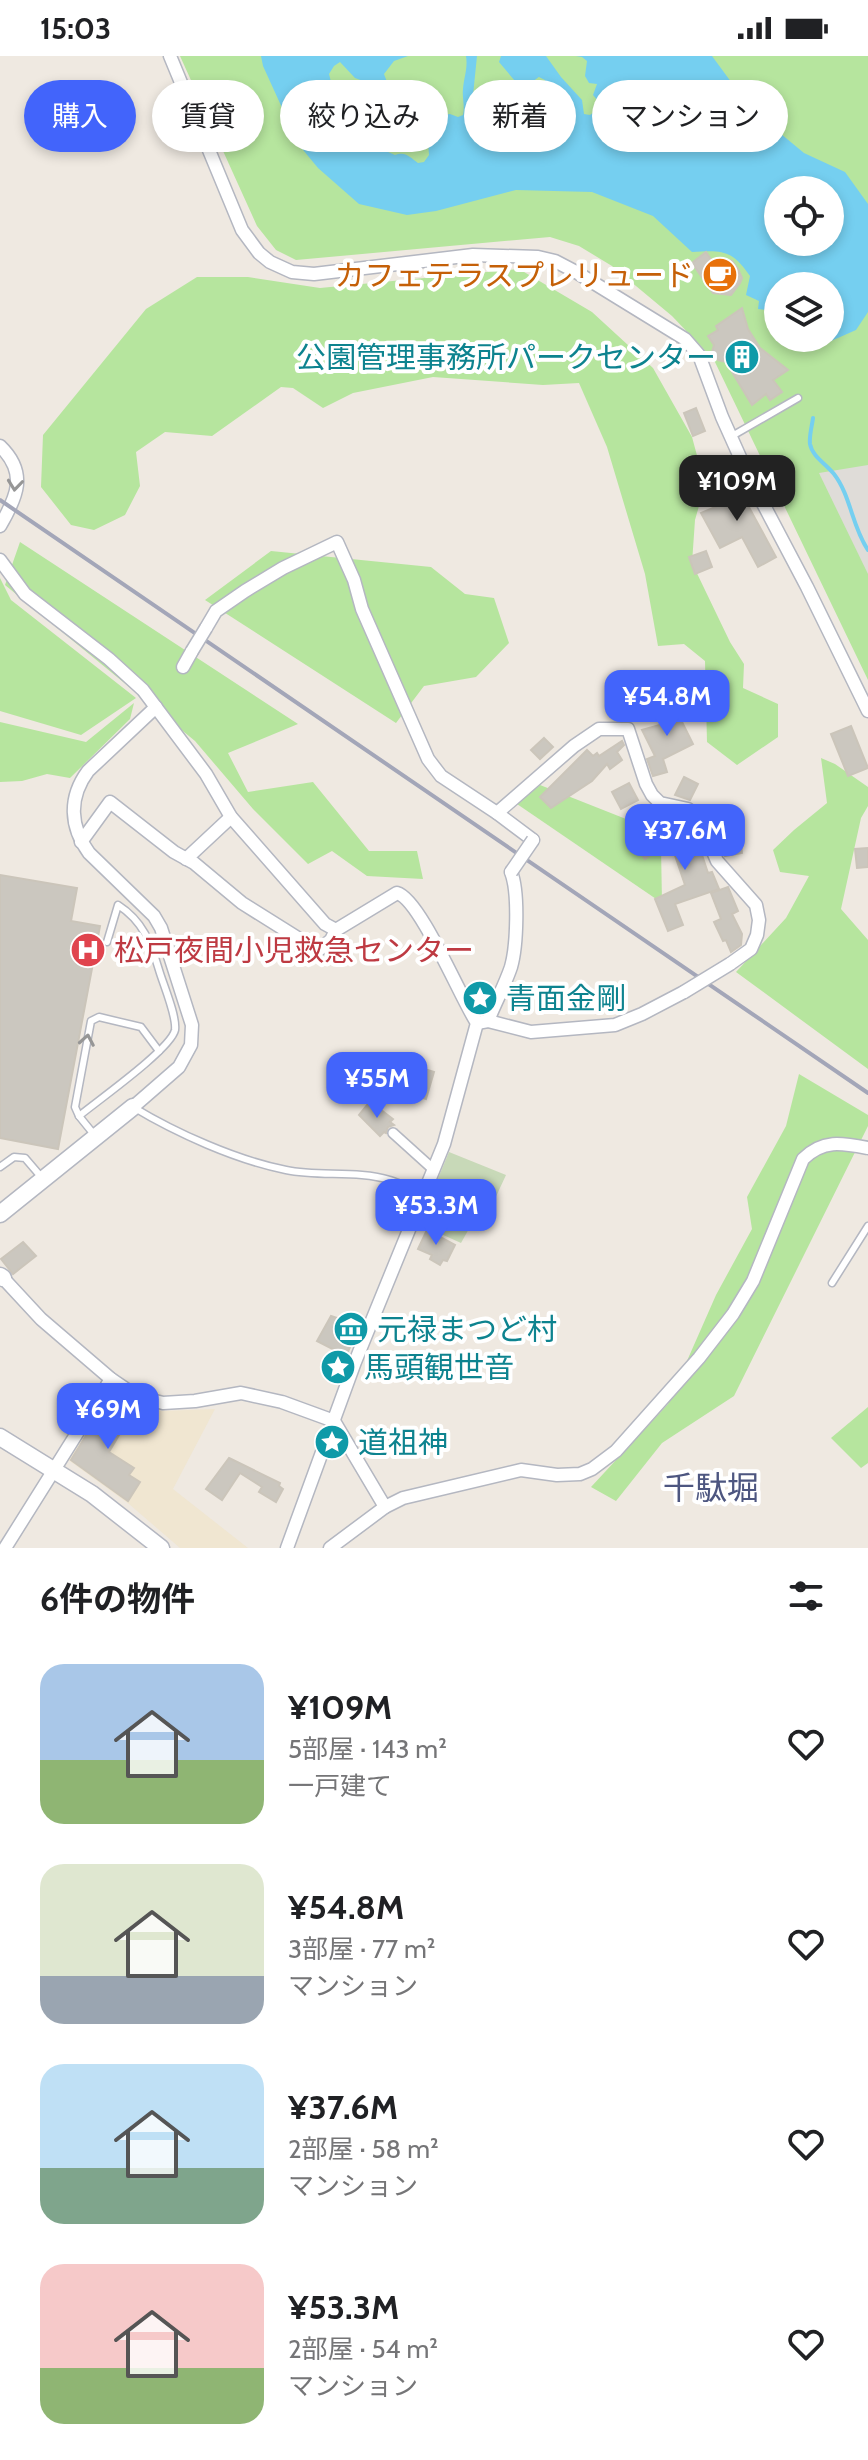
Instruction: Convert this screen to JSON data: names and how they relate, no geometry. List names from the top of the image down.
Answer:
{
  "districts": ["千駄堀"],
  "places": {
    "cafe": ["カフェテラスプレリュード"],
    "building": ["公園管理事務所パークセンター"],
    "hospital": ["松戸夜間小児救急センター"],
    "place": ["青面金剛", "馬頭観世音", "道祖神"],
    "museum": ["元禄まつど村"]
  },
  "page": {
    "status": "15:03",
    "chip": [
      "購入",
      "賃貸",
      "絞り込み",
      "新着",
      "マンション"
    ],
    "price": [
      "¥109M",
      "¥54.8M",
      "¥37.6M",
      "¥55M",
      "¥53.3M",
      "¥69M"
    ],
    "heading": "6件の物件",
    "list": [
      {
        "name": "¥109M",
        "note": "5部屋 · 143 m² · 一戸建て"
      },
      {
        "name": "¥54.8M",
        "note": "3部屋 · 77 m² · マンション"
      },
      {
        "name": "¥37.6M",
        "note": "2部屋 · 58 m² · マンション"
      },
      {
        "name": "¥53.3M",
        "note": "2部屋 · 54 m² · マンション"
      }
    ]
  }
}
